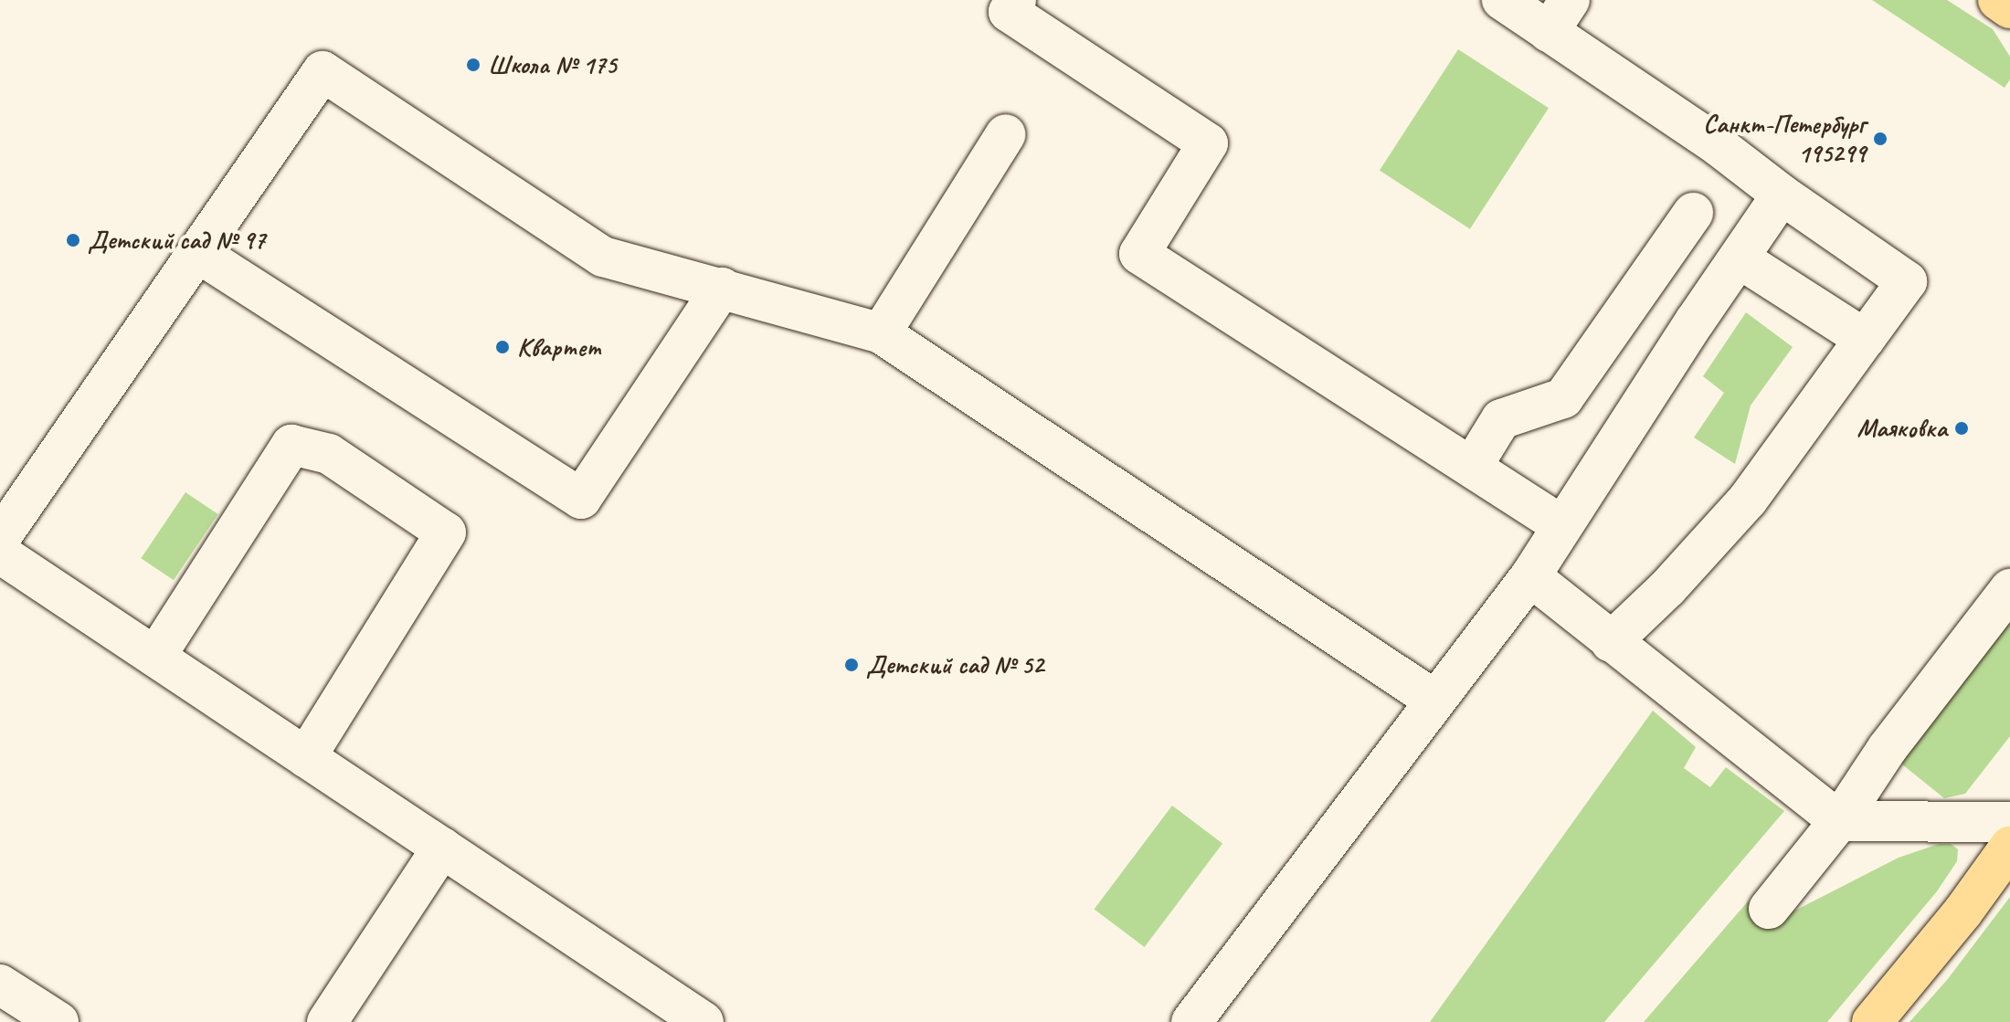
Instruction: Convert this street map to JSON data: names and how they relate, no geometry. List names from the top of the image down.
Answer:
{
  "places": [
    "Школа № 175",
    "Санкт-Петербург 195299",
    "Детский сад № 97",
    "Квартет",
    "Маяковка",
    "Детский сад № 52"
  ]
}
